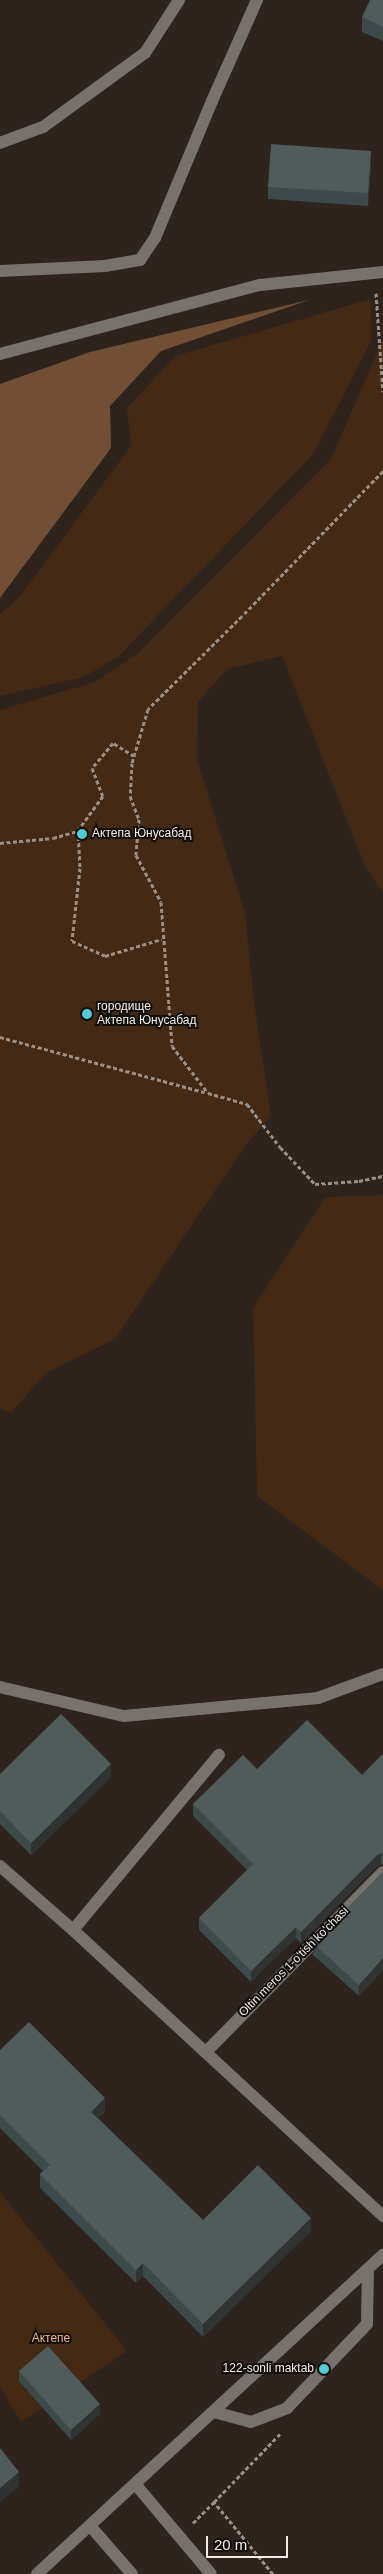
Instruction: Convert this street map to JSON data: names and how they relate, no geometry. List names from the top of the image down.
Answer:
{
  "streets": {
    "street": ["Oltin meros 1-o'tish ko'chasi"]
  },
  "parks": ["Актепе"],
  "places": ["Актепа Юнусабад", "городище Актепа Юнусабад", "122-sonli maktab"],
  "scale_bar": "20 m"
}
